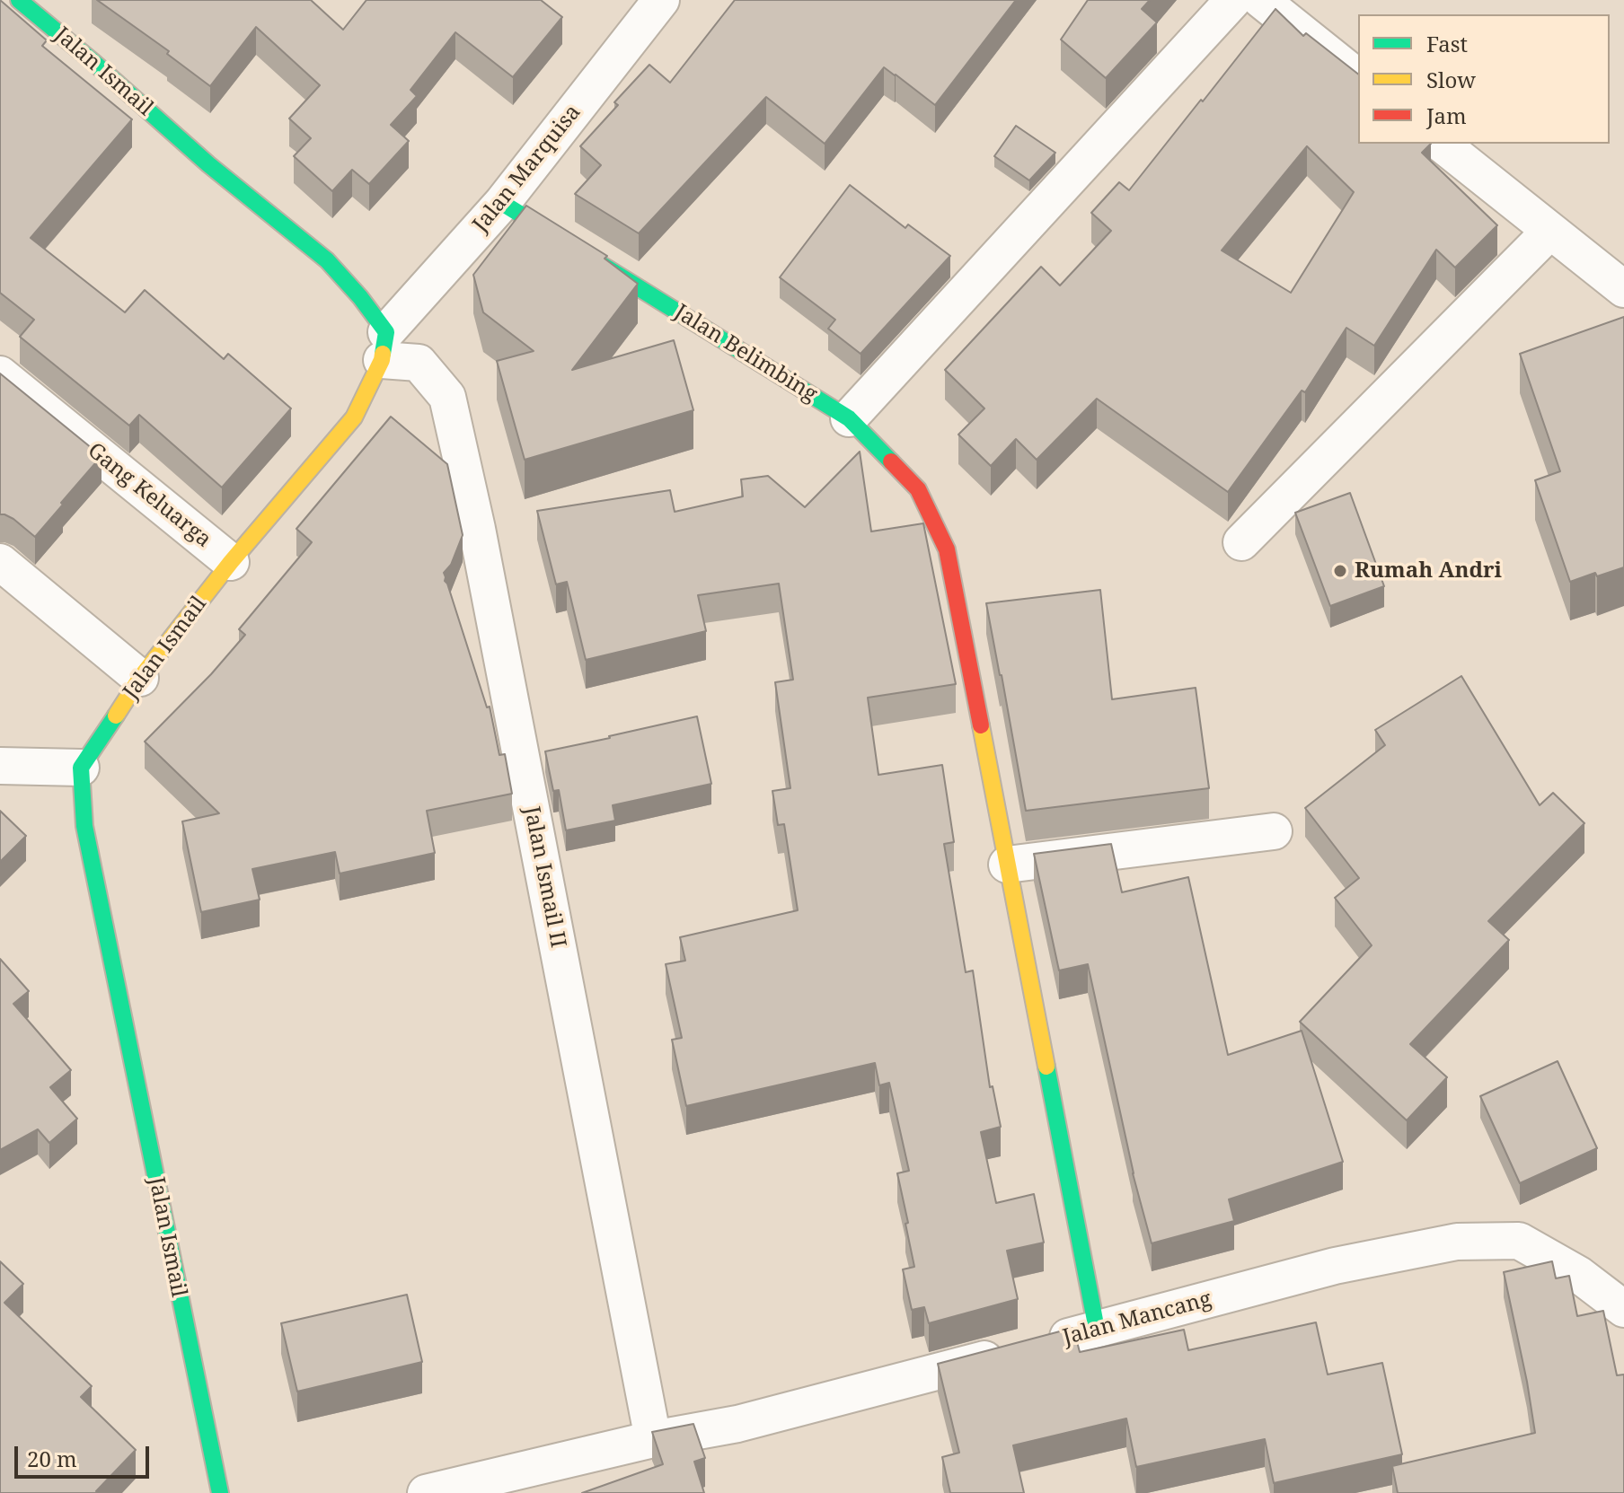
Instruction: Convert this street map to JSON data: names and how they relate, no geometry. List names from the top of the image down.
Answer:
{
  "streets": {
    "street": [
      "Jalan Ismail",
      "Jalan Marquisa",
      "Jalan Belimbing",
      "Gang Keluarga",
      "Jalan Ismail II",
      "Jalan Mancang"
    ]
  },
  "crossings": [
    ["Jalan Ismail", "Jalan Marquisa"],
    ["Jalan Ismail", "Gang Keluarga"],
    ["Jalan Ismail", "Jalan Ismail II"],
    ["Jalan Marquisa", "Jalan Belimbing"],
    ["Jalan Marquisa", "Jalan Ismail II"],
    ["Jalan Belimbing", "Jalan Mancang"],
    ["Jalan Ismail II", "Jalan Mancang"]
  ],
  "places": ["Rumah Andri"],
  "legend": ["Fast", "Slow", "Jam"],
  "scale_bar": "20 m"
}
